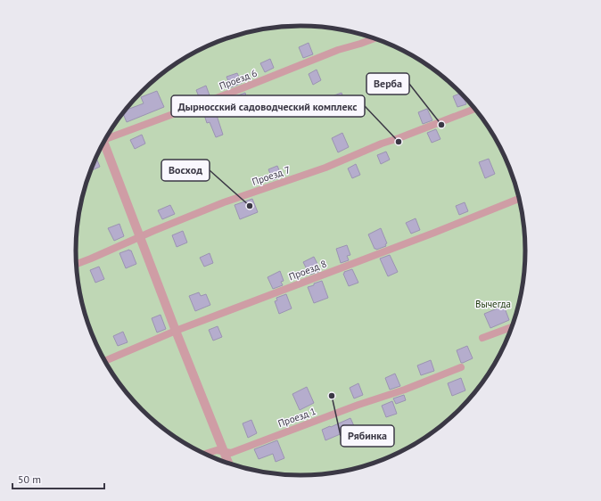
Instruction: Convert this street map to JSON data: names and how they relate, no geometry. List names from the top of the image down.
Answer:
{
  "streets": {
    "lane": [
      "Проезд 6",
      "Проезд 7",
      "Проезд 8",
      "Проезд 1"
    ]
  },
  "parks": ["Вычегда"],
  "places": [
    "Верба",
    "Дырносский садоводческий комплекс",
    "Восход",
    "Рябинка"
  ],
  "scale_bar": "50 m"
}
